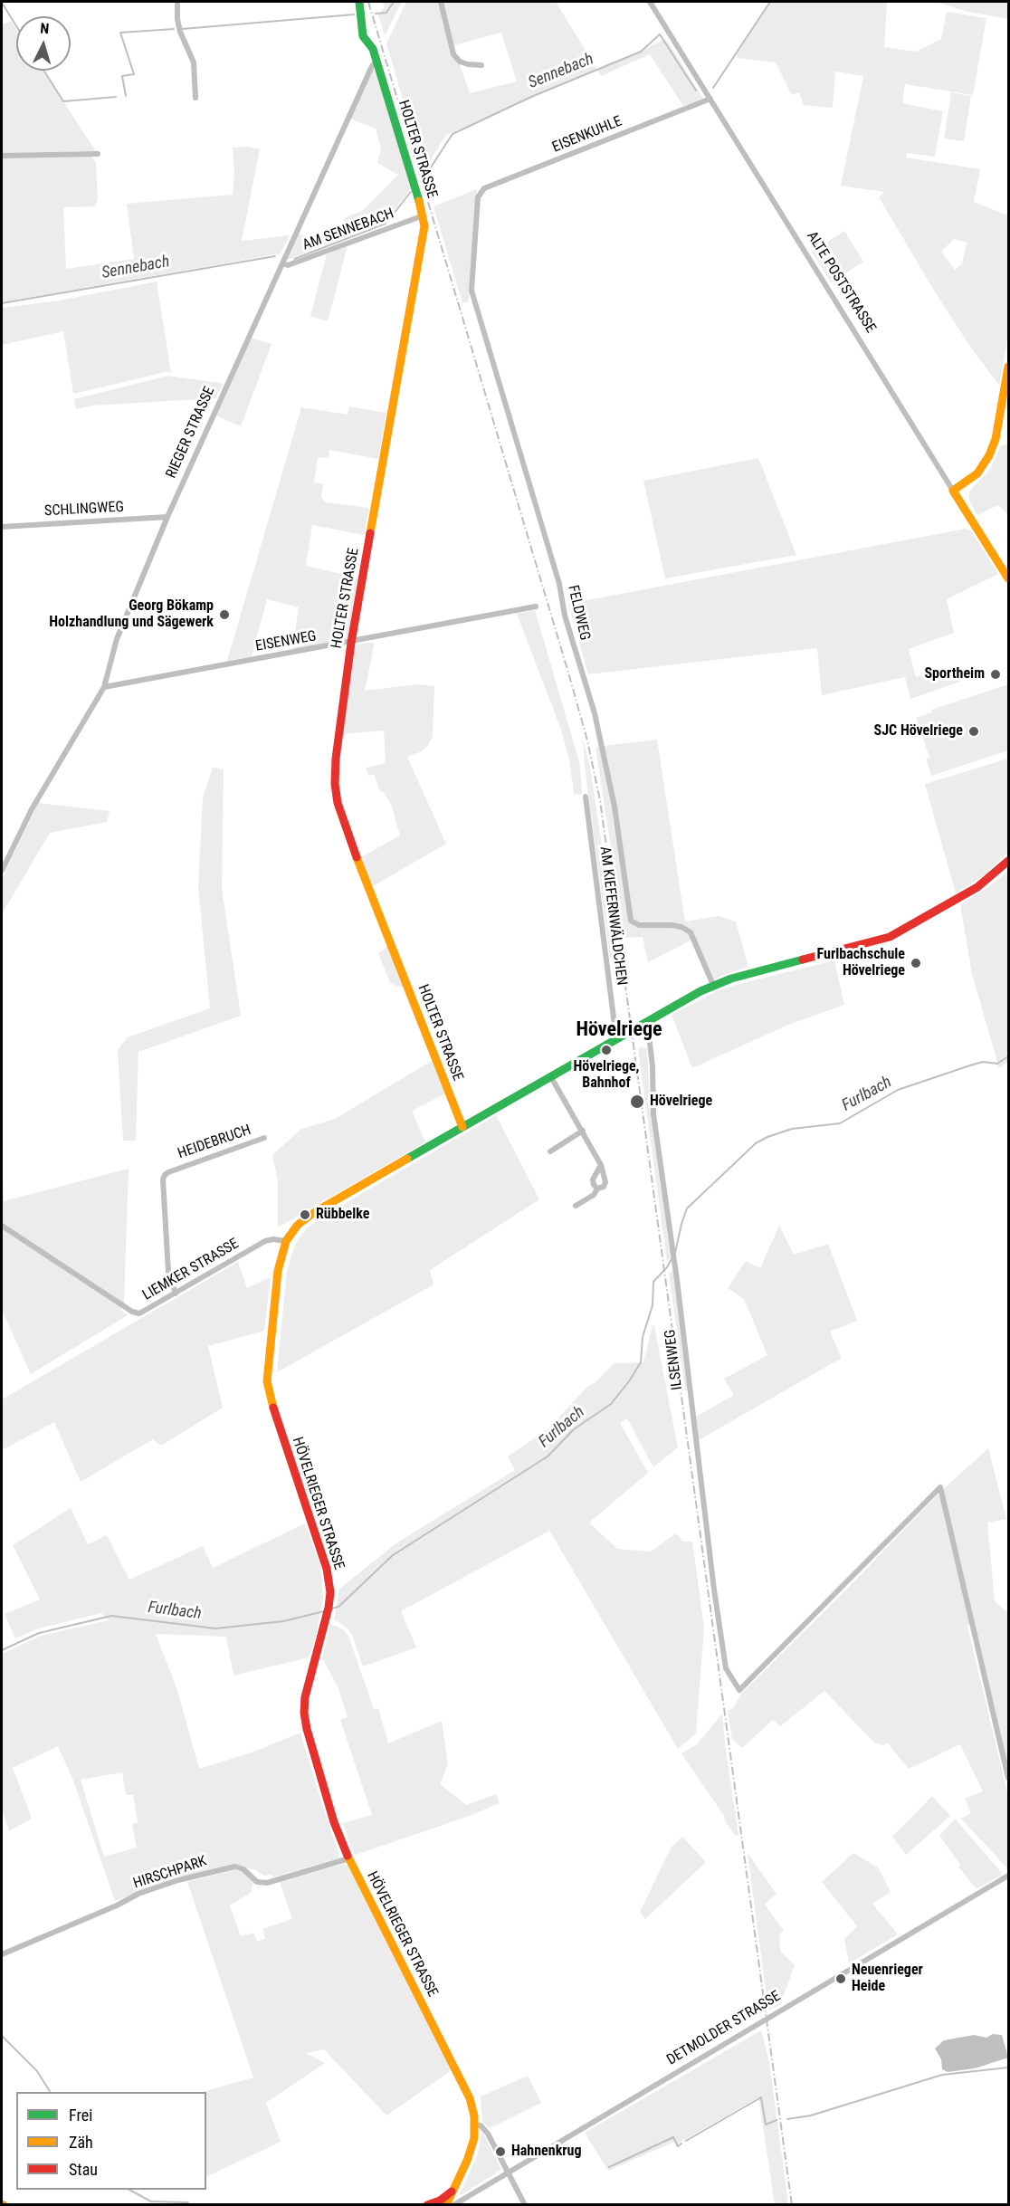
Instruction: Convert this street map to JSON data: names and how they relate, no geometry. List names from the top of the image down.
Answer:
{
  "streets": {
    "main road": ["HOLTER STRASSE", "ALTE POSTSTRASSE", "HÖVELRIEGER STRASSE"],
    "street": [
      "EISENKUHLE",
      "AM SENNEBACH",
      "RIEGER STRASSE",
      "SCHLINGWEG",
      "FELDWEG",
      "EISENWEG",
      "AM KIEFERNWÄLDCHEN",
      "HEIDEBRUCH",
      "LIEMKER STRASSE",
      "ILSENWEG",
      "HIRSCHPARK",
      "DETMOLDER STRASSE"
    ]
  },
  "crossings": [
    ["EISENKUHLE", "ALTE POSTSTRASSE"],
    ["EISENKUHLE", "FELDWEG"],
    ["HOLTER STRASSE", "AM SENNEBACH"],
    ["HOLTER STRASSE", "RIEGER STRASSE"],
    ["HOLTER STRASSE", "EISENWEG"],
    ["HOLTER STRASSE", "HÖVELRIEGER STRASSE"],
    ["AM SENNEBACH", "RIEGER STRASSE"],
    ["RIEGER STRASSE", "SCHLINGWEG"],
    ["RIEGER STRASSE", "EISENWEG"],
    ["FELDWEG", "HÖVELRIEGER STRASSE"],
    ["AM KIEFERNWÄLDCHEN", "HÖVELRIEGER STRASSE"],
    ["HEIDEBRUCH", "LIEMKER STRASSE"],
    ["LIEMKER STRASSE", "HÖVELRIEGER STRASSE"],
    ["ILSENWEG", "HÖVELRIEGER STRASSE"],
    ["HÖVELRIEGER STRASSE", "HIRSCHPARK"],
    ["HÖVELRIEGER STRASSE", "DETMOLDER STRASSE"]
  ],
  "districts": ["Hövelriege"],
  "water": ["Sennebach", "Furlbach"],
  "places": [
    "Georg Bökamp Holzhandlung und Sägewerk",
    "Sportheim",
    "SJC Hövelriege",
    "Furlbachschule Hövelriege",
    "Hövelriege, Bahnhof",
    "Hövelriege",
    "Rübbelke",
    "Neuenrieger Heide",
    "Hahnenkrug"
  ],
  "legend": ["Frei", "Zäh", "Stau"],
  "north": "top"
}
